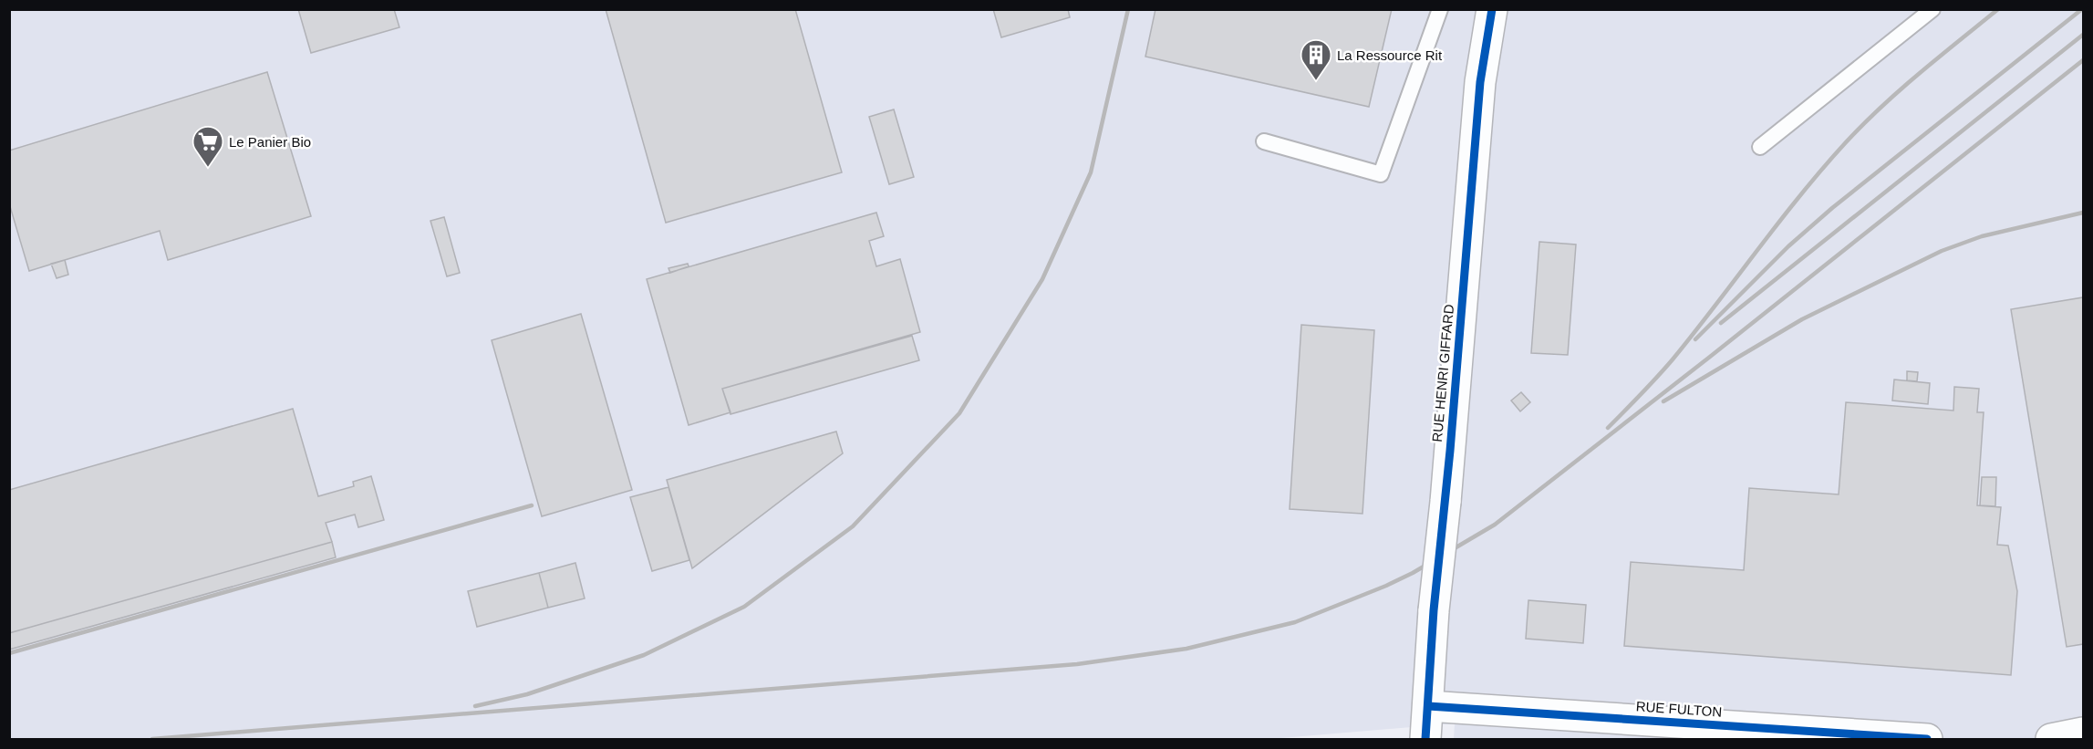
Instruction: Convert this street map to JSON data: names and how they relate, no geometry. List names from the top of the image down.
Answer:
{
  "streets": {
    "street": ["RUE HENRI GIFFARD", "RUE FULTON"]
  },
  "crossings": [
    ["RUE HENRI GIFFARD", "RUE FULTON"]
  ],
  "places": {
    "building": ["La Ressource Rit"],
    "supermarket": ["Le Panier Bio"]
  }
}
